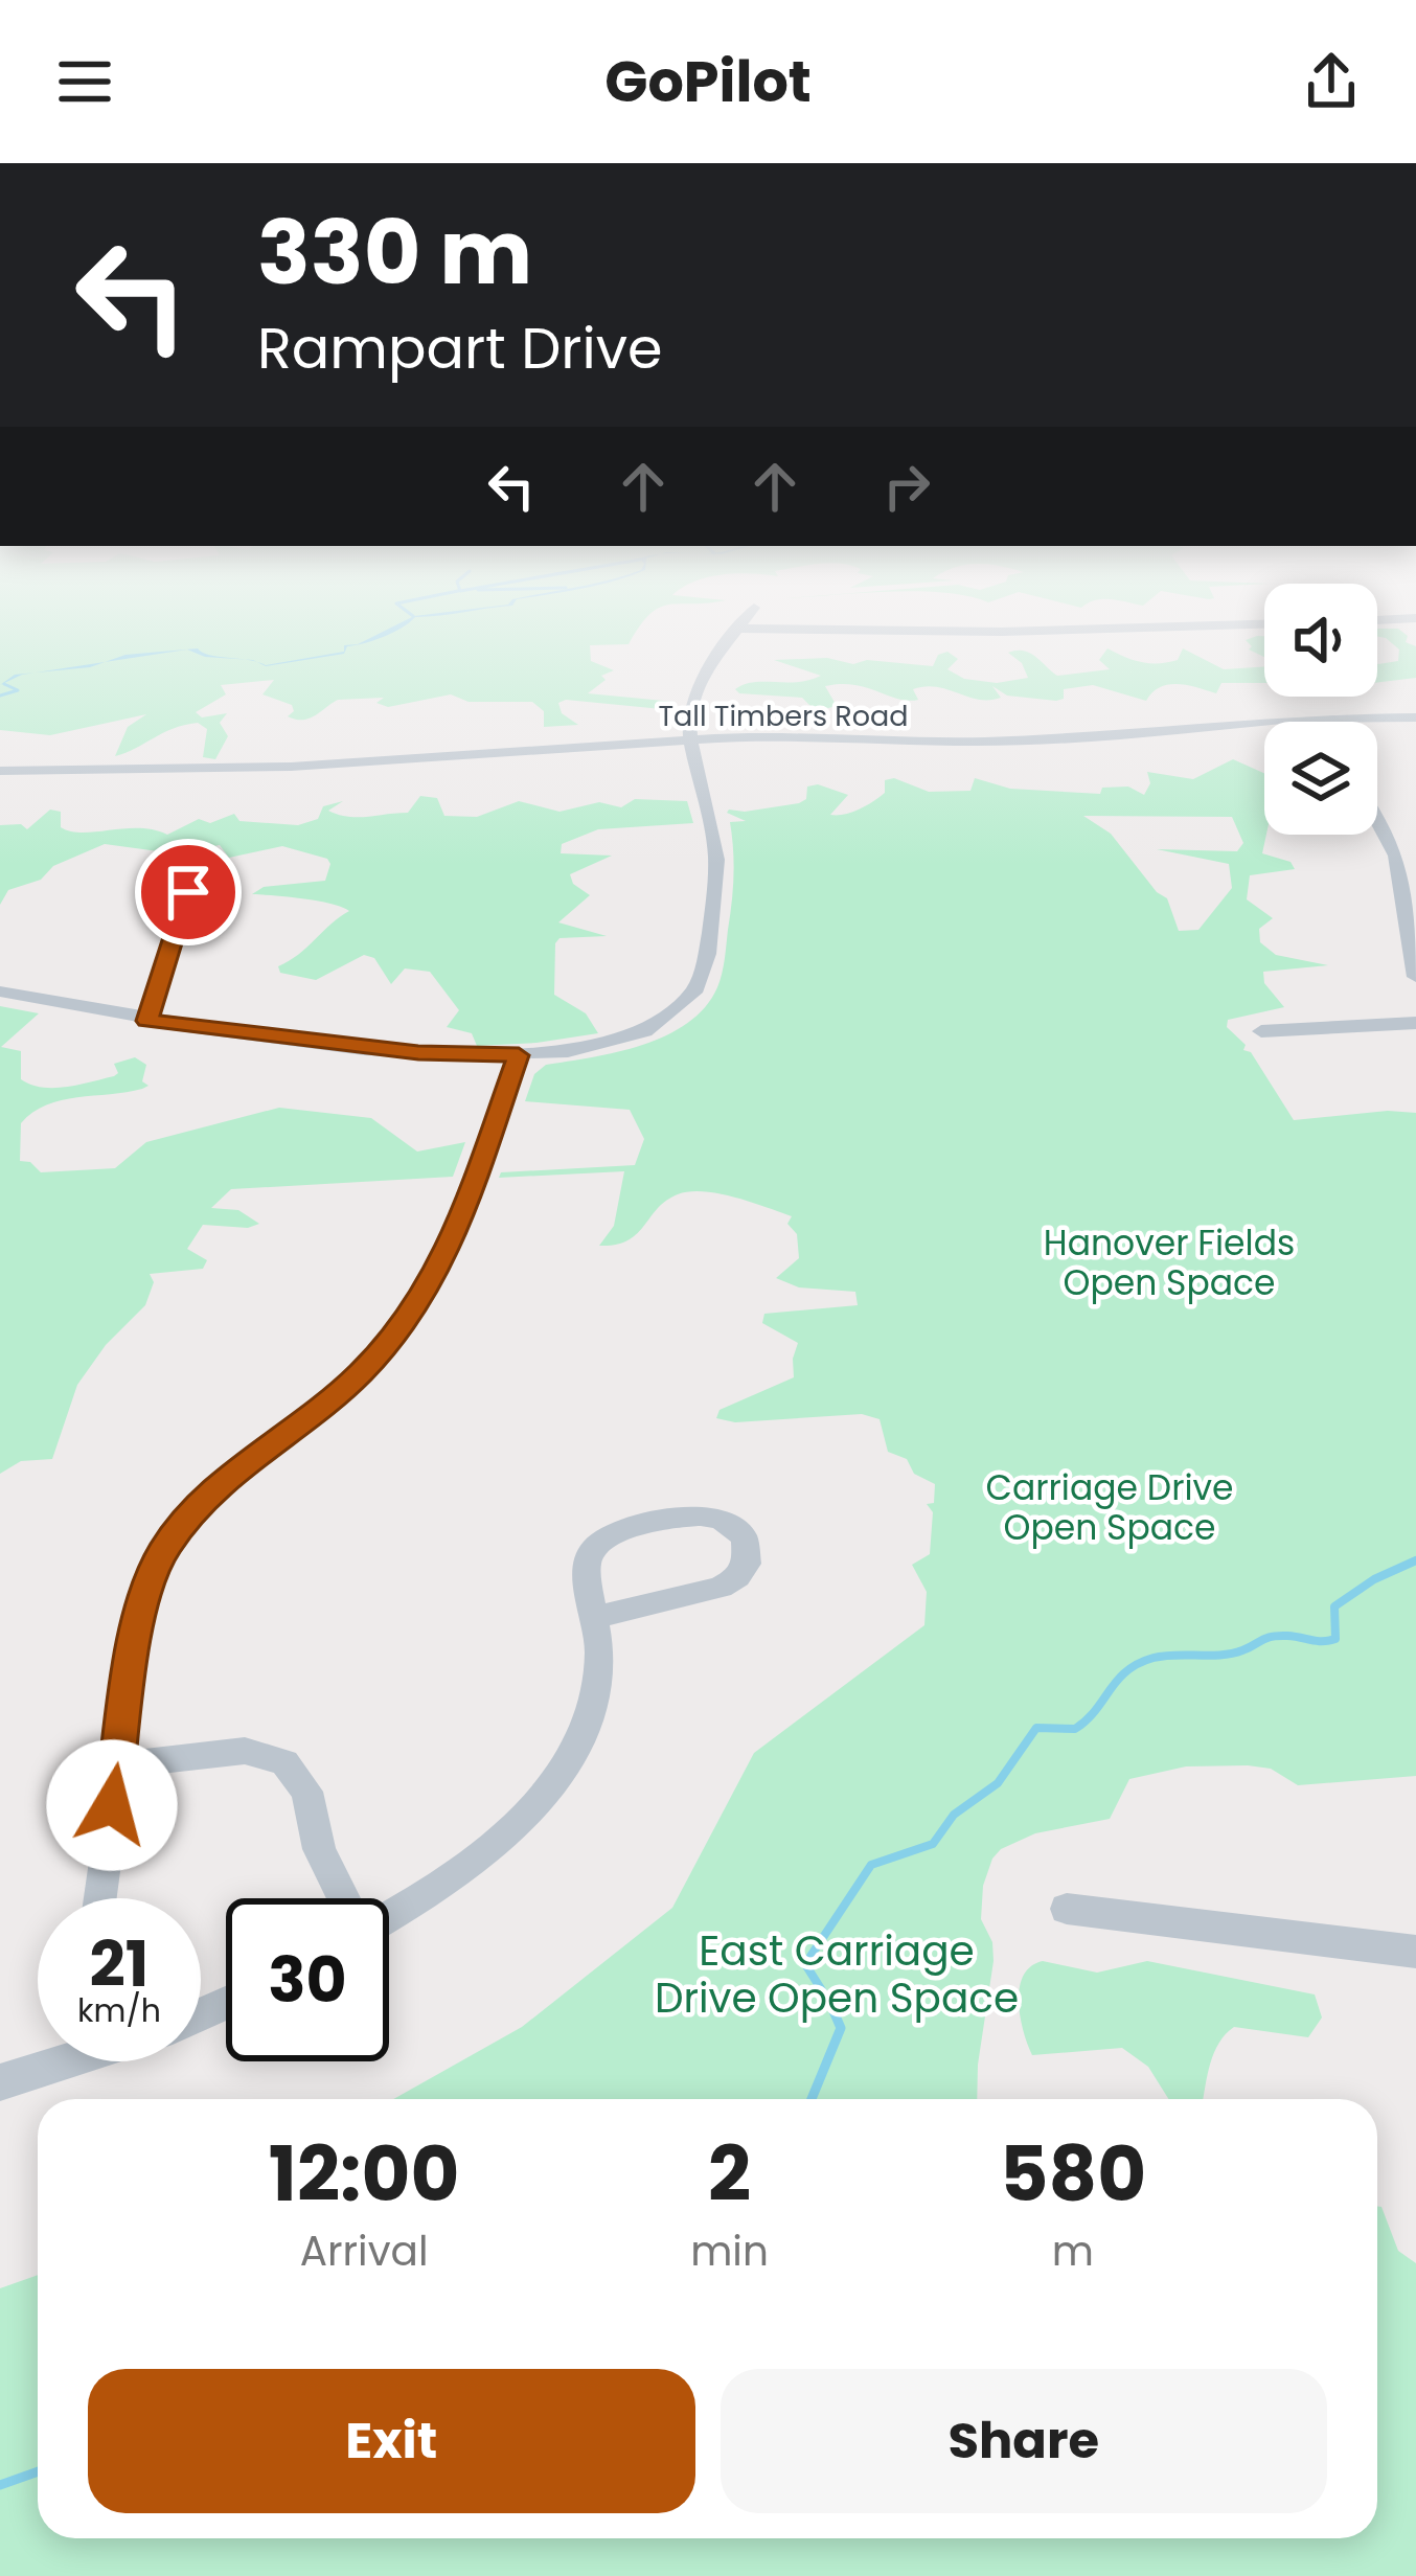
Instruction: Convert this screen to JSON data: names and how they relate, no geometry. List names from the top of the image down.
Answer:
{
  "streets": {
    "street": ["Tall Timbers Road"]
  },
  "parks": ["Hanover Fields Open Space", "Carriage Drive Open Space", "East Carriage Drive Open Space"],
  "page": {
    "header": "GoPilot",
    "turn": ["330 m", "Rampart Drive"],
    "speed": "21 km/h",
    "limit": "30",
    "eta": [
      "12:00",
      "Arrival",
      "2",
      "min",
      "580",
      "m"
    ],
    "buttons": ["Exit", "Share"]
  }
}
